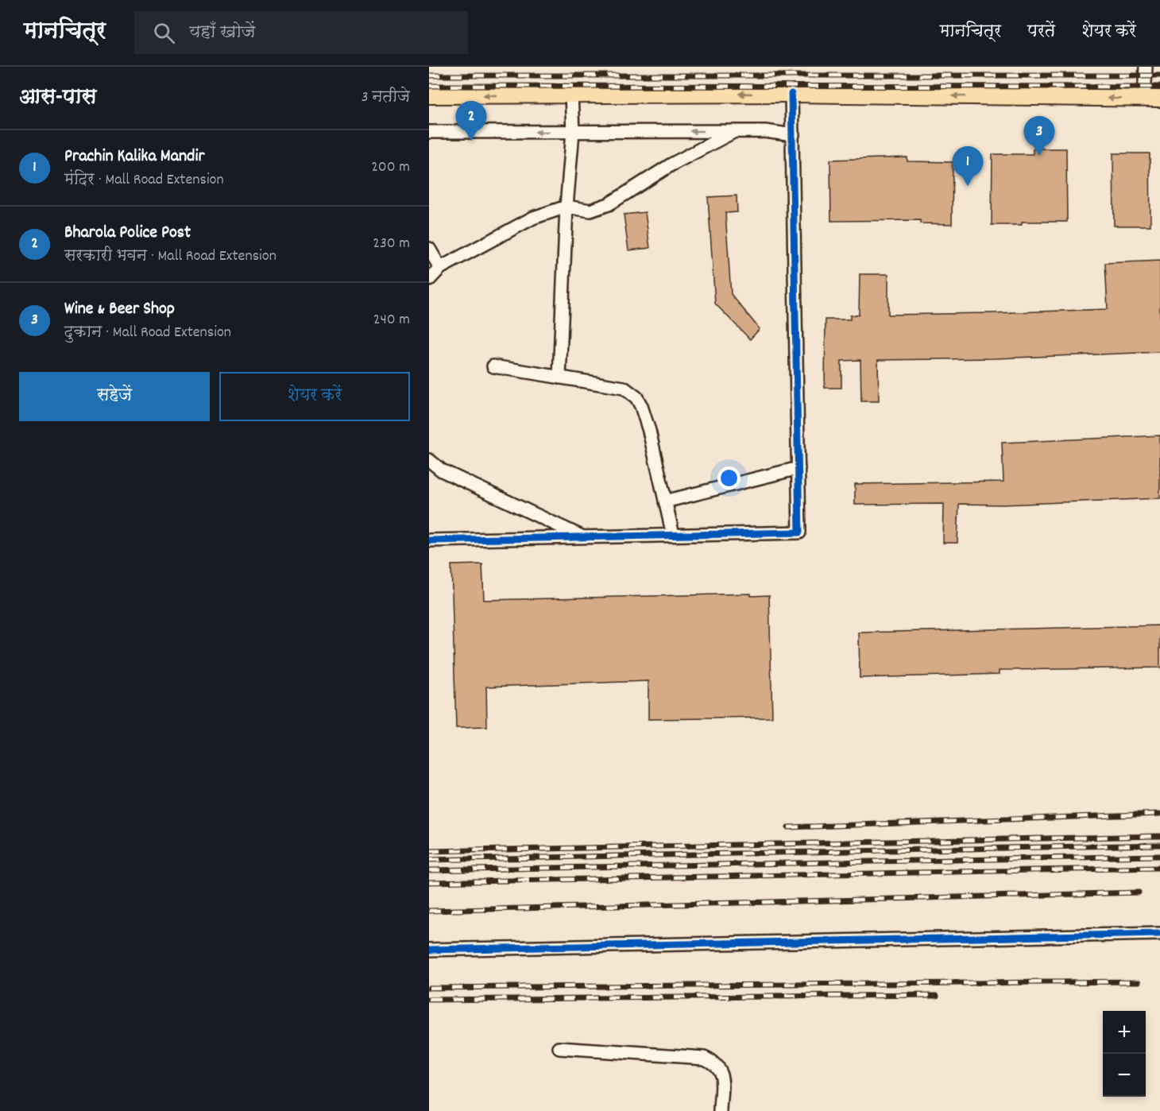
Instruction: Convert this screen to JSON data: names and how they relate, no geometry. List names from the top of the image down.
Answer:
{
  "page": {
    "header": "मानचित्र",
    "search": "यहाँ खोजें",
    "nav": ["मानचित्र", "परतें", "शेयर करें"],
    "heading": ["आस-पास", "3 नतीजे"],
    "pins": ["2", "3", "1"],
    "list": [
      {
        "mark": "1",
        "name": "Prachin Kalika Mandir",
        "note": "मंदिर · Mall Road Extension",
        "value": "200 m"
      },
      {
        "mark": "2",
        "name": "Bharola Police Post",
        "note": "सरकारी भवन · Mall Road Extension",
        "value": "230 m"
      },
      {
        "mark": "3",
        "name": "Wine & Beer Shop",
        "note": "दुकान · Mall Road Extension",
        "value": "240 m"
      }
    ],
    "buttons": ["सहेजें", "शेयर करें"],
    "map_buttons": ["+", "−"]
  }
}
